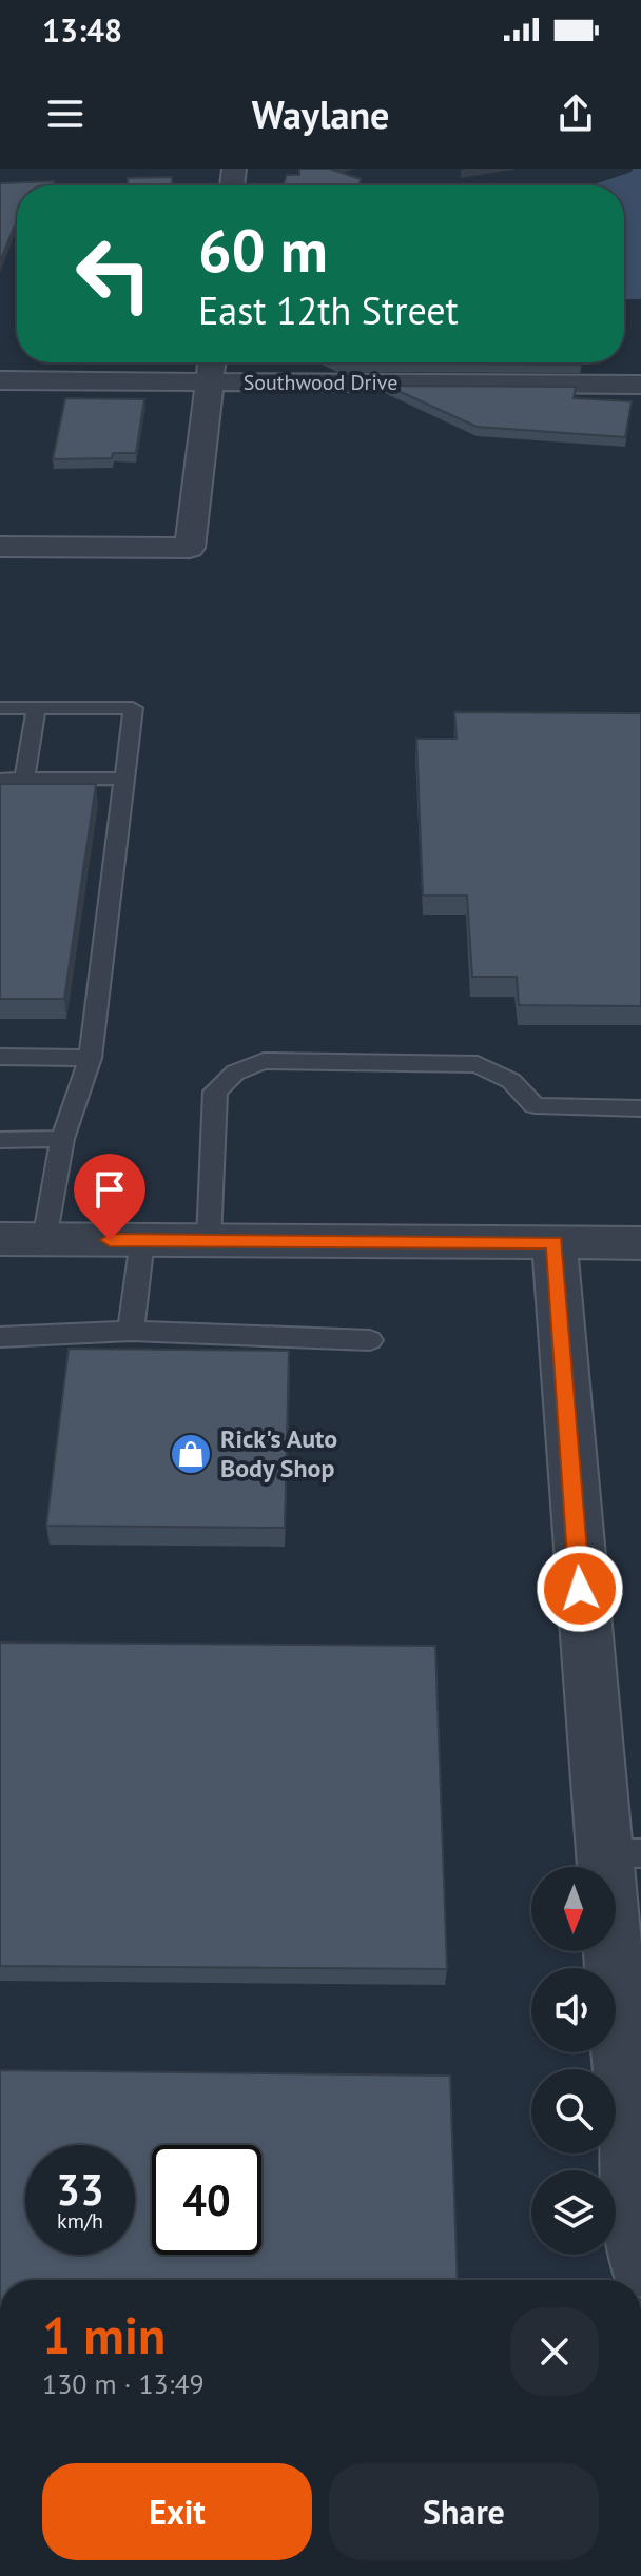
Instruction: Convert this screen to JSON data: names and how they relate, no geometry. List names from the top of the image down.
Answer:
{
  "streets": {
    "street": ["Southwood Drive"]
  },
  "places": {
    "shop": ["Rick's Auto Body Shop"]
  },
  "north": "bottom",
  "page": {
    "status": "13:48",
    "header": "Waylane",
    "turn": ["60 m", "East 12th Street"],
    "speed": "33 km/h",
    "limit": "40",
    "heading": ["1 min", "130 m · 13:49"],
    "buttons": ["Exit", "Share"]
  }
}
